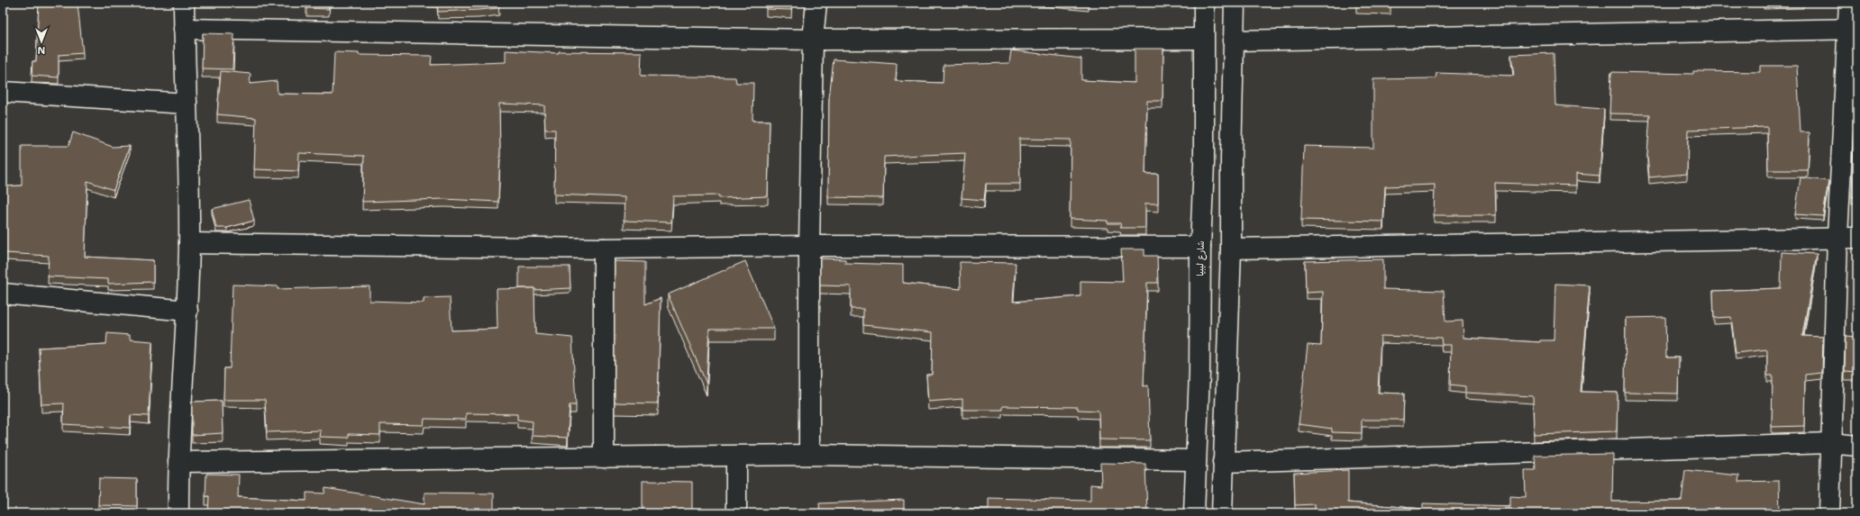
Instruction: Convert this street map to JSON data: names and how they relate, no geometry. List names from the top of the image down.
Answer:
{
  "streets": {
    "street": ["شارع ليبيا"]
  },
  "north": "bottom"
}
